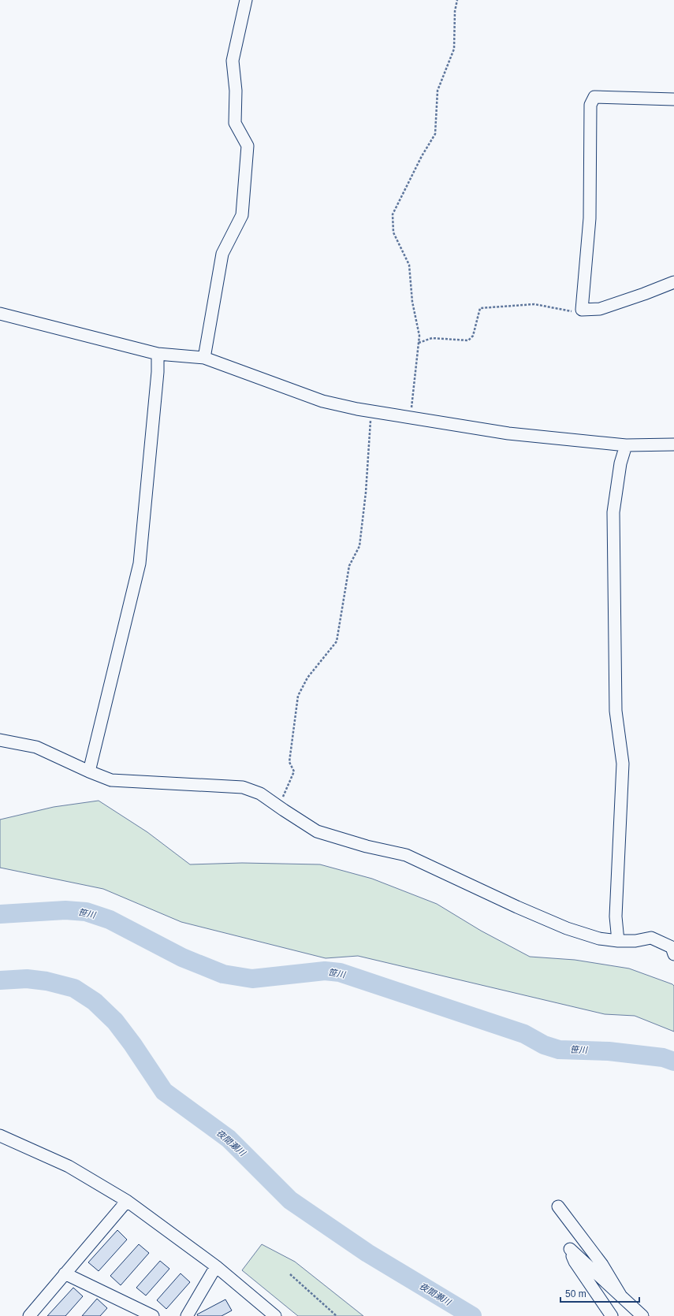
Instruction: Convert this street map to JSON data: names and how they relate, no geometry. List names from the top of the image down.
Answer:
{
  "water": ["笹川", "夜間瀬川"],
  "scale_bar": "50 m"
}
